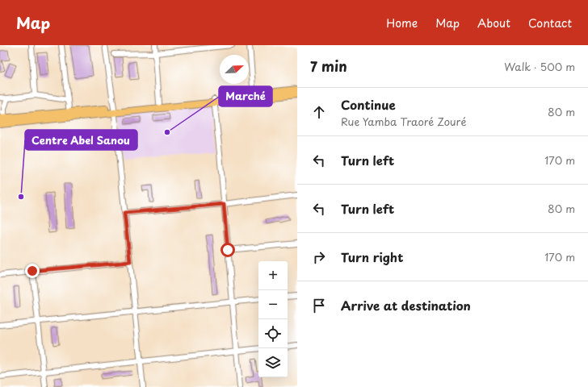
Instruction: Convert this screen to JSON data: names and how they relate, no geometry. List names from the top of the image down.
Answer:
{
  "places": ["Marché", "Centre Abel Sanou"],
  "north": "top right",
  "page": {
    "header": "Map",
    "nav": [
      "Home",
      "Map",
      "About",
      "Contact"
    ],
    "heading": ["7 min", "Walk · 500 m"],
    "list": [
      ["Continue", "Rue Yamba Traoré Zouré", "80 m"],
      ["Turn left", "170 m"],
      ["Turn left", "80 m"],
      ["Turn right", "170 m"],
      "Arrive at destination"
    ],
    "map_buttons": ["+", "−"]
  }
}
